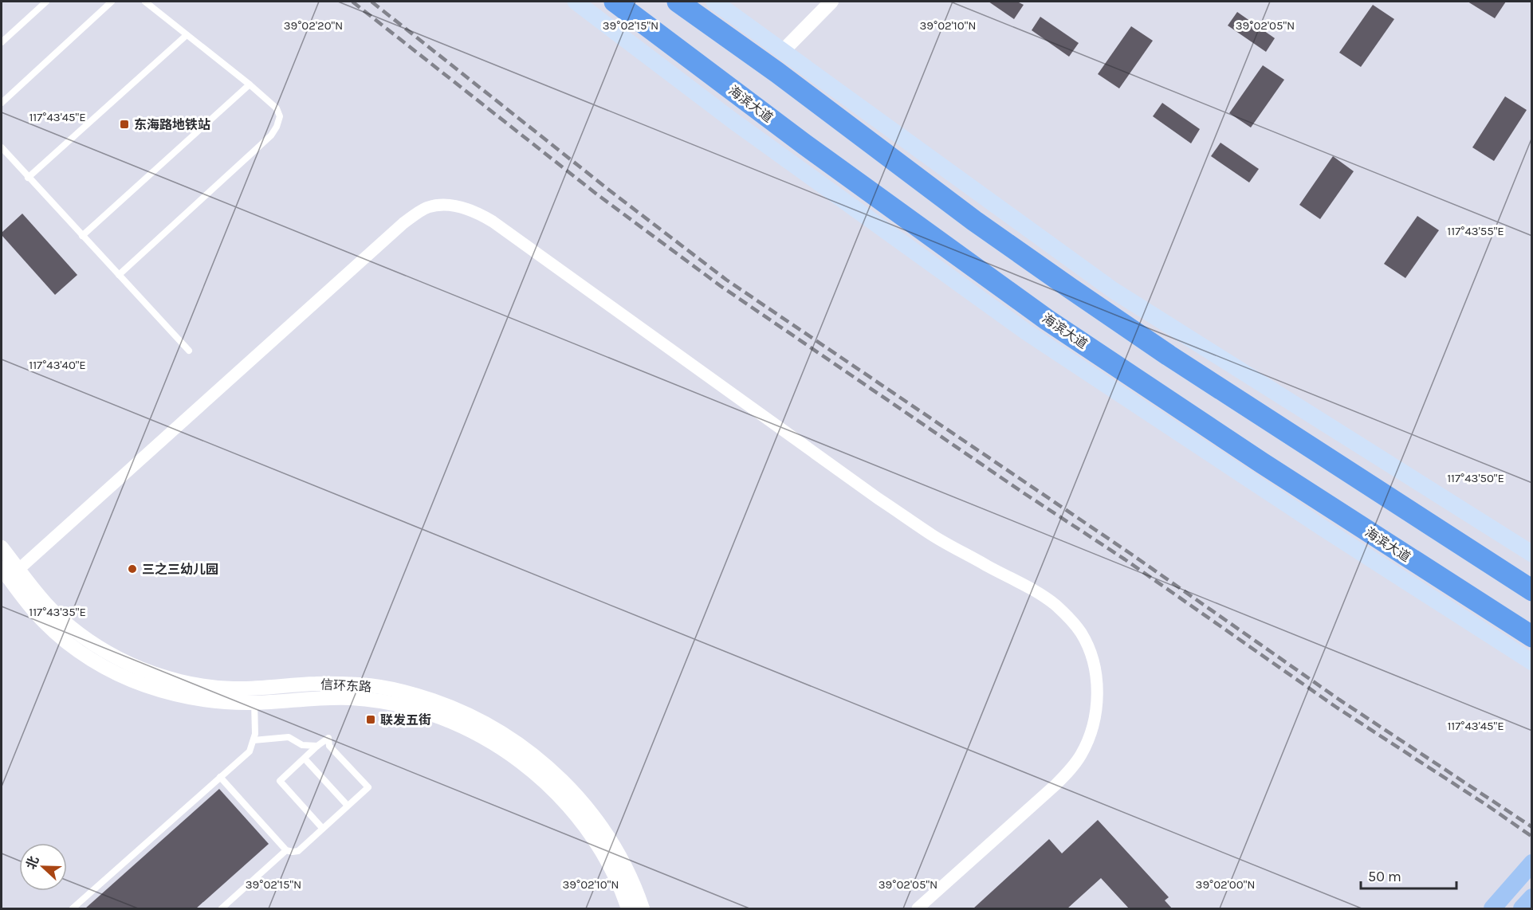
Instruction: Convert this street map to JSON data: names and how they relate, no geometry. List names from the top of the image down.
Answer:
{
  "streets": {
    "highway": ["海滨大道"],
    "street": ["信环东路"]
  },
  "places": {
    "transit": ["东海路地铁站", "联发五街"],
    "other": ["三之三幼儿园"]
  },
  "scale_bar": "50 m",
  "north": "left",
  "coordinates": [
    "39°02'20\"N",
    "39°02'15\"N",
    "39°02'10\"N",
    "39°02'05\"N",
    "117°43'45\"E",
    "117°43'55\"E",
    "117°43'40\"E",
    "117°43'50\"E",
    "117°43'35\"E",
    "39°02'00\"N"
  ]
}
